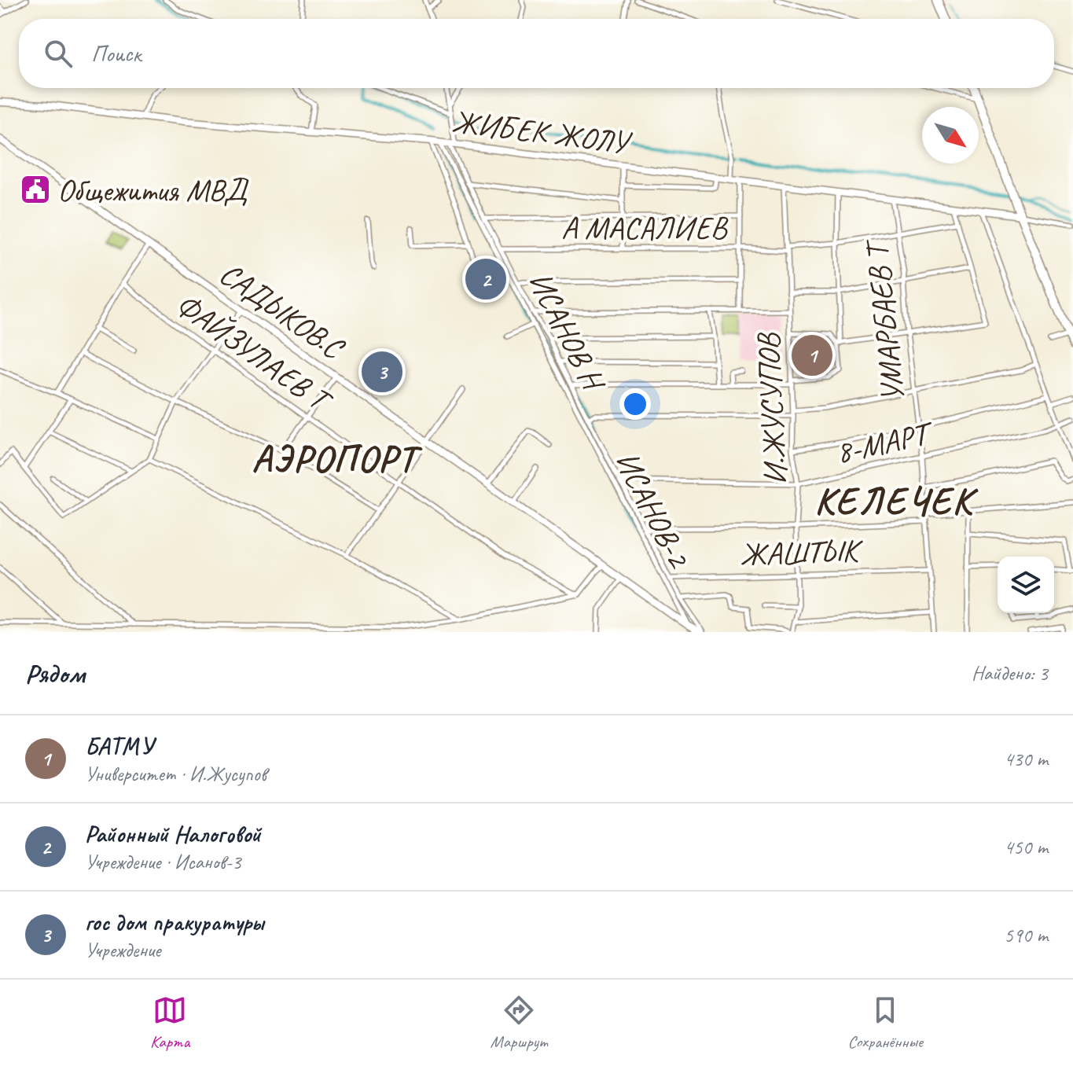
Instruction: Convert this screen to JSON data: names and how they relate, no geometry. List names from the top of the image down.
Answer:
{
  "streets": {
    "main road": ["ЖИБЕК ЖОЛУ", "САДЫКОВ.С"],
    "street": [
      "А МАСАЛИЕВ",
      "УМАРБАЕВ Т",
      "ИСАНОВ Н",
      "ФАЙЗУЛАЕВ Т",
      "И.ЖУСУПОВ",
      "8-МАРТ",
      "ИСАНОВ-2",
      "ЖАШТЫК"
    ]
  },
  "crossings": [
    ["ЖИБЕК ЖОЛУ", "УМАРБАЕВ Т"],
    ["ЖИБЕК ЖОЛУ", "ИСАНОВ Н"],
    ["ЖИБЕК ЖОЛУ", "И.ЖУСУПОВ"],
    ["ЖИБЕК ЖОЛУ", "ИСАНОВ-2"],
    ["А МАСАЛИЕВ", "УМАРБАЕВ Т"],
    ["А МАСАЛИЕВ", "ИСАНОВ Н"],
    ["А МАСАЛИЕВ", "И.ЖУСУПОВ"],
    ["САДЫКОВ.С", "ИСАНОВ Н"],
    ["САДЫКОВ.С", "ИСАНОВ-2"],
    ["УМАРБАЕВ Т", "8-МАРТ"],
    ["УМАРБАЕВ Т", "ЖАШТЫК"],
    ["ИСАНОВ Н", "8-МАРТ"],
    ["ИСАНОВ Н", "ЖАШТЫК"],
    ["И.ЖУСУПОВ", "8-МАРТ"],
    ["И.ЖУСУПОВ", "ЖАШТЫК"]
  ],
  "districts": ["АЭРОПОРТ", "КЕЛЕЧЕК"],
  "places": {
    "public building": ["Общежития МВД"]
  },
  "north": "bottom right",
  "page": {
    "search": "Поиск",
    "pins": ["2", "1", "3"],
    "heading": ["Рядом", "Найдено: 3"],
    "list": [
      {
        "mark": "1",
        "name": "БАТМУ",
        "note": "Университет · И.Жусупов",
        "value": "430 m"
      },
      {
        "mark": "2",
        "name": "Районный Налоговой",
        "note": "Учреждение · Исанов-3",
        "value": "450 m"
      },
      {
        "mark": "3",
        "name": "гос дом пракуратуры",
        "note": "Учреждение",
        "value": "590 m"
      }
    ],
    "nav": ["Карта", "Маршрут", "Сохранённые"]
  }
}
